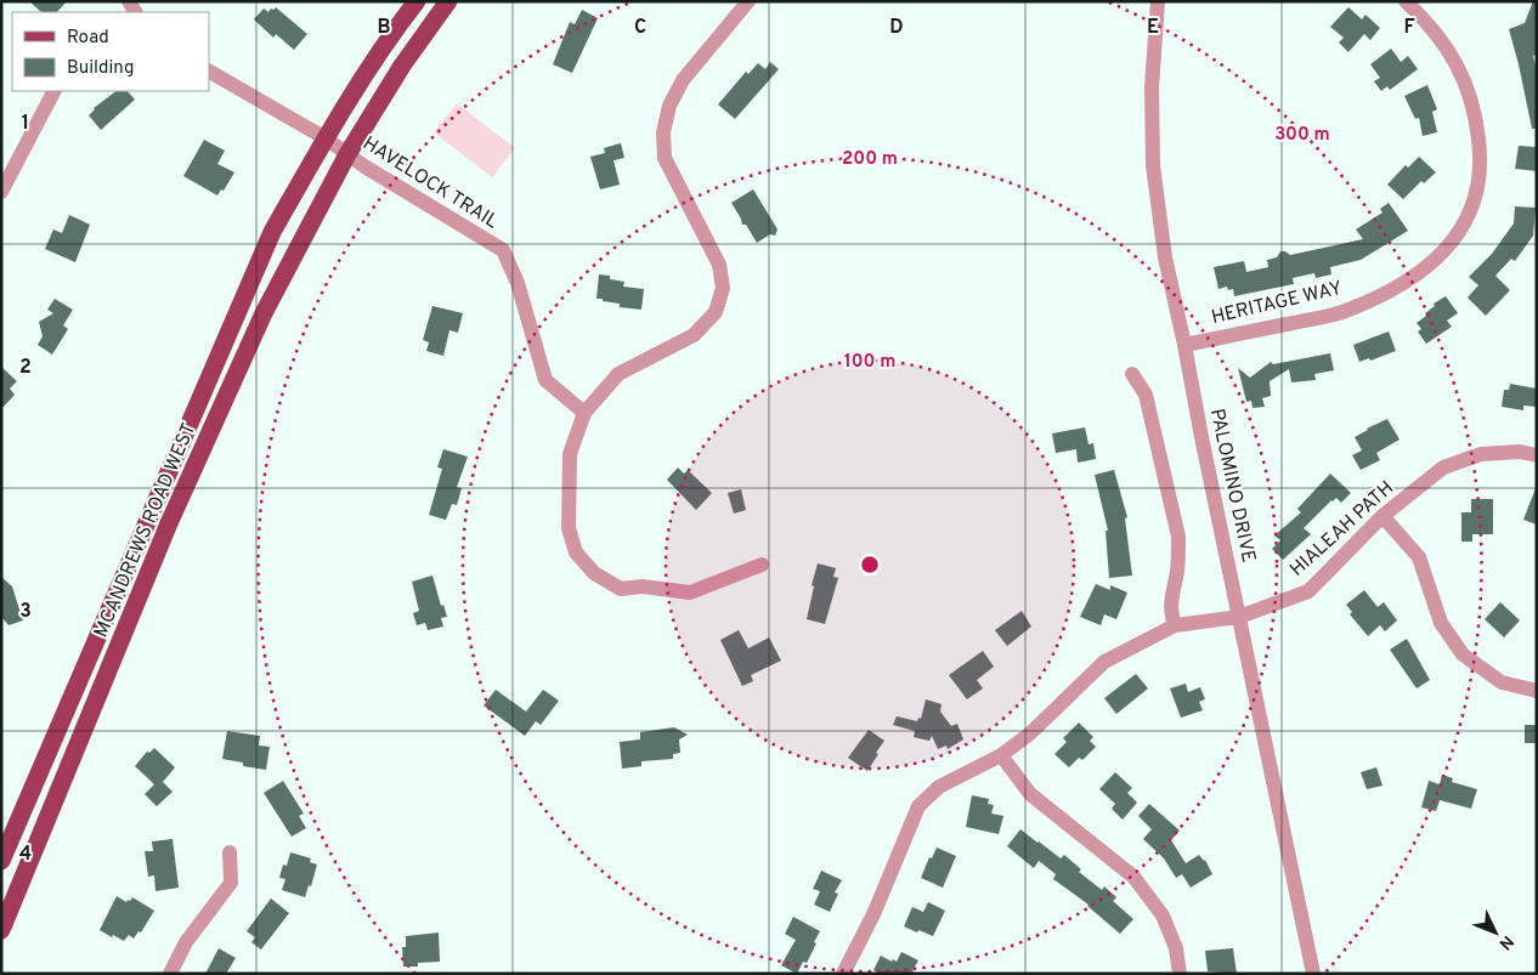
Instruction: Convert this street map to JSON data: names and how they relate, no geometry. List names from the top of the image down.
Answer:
{
  "streets": {
    "main road": ["MCANDREWS ROAD WEST"],
    "street": [
      "HAVELOCK TRAIL",
      "HERITAGE WAY",
      "PALOMINO DRIVE",
      "HIALEAH PATH"
    ]
  },
  "crossings": [
    ["HAVELOCK TRAIL", "MCANDREWS ROAD WEST"],
    ["HERITAGE WAY", "PALOMINO DRIVE"],
    ["PALOMINO DRIVE", "HIALEAH PATH"]
  ],
  "legend": ["Road", "Building"],
  "north": "bottom right",
  "grid": {
    "columns": [
      "B",
      "C",
      "D",
      "E",
      "F"
    ],
    "rows": [
      "1",
      "2",
      "3",
      "4"
    ]
  },
  "rings": ["300 m", "200 m", "100 m"]
}
